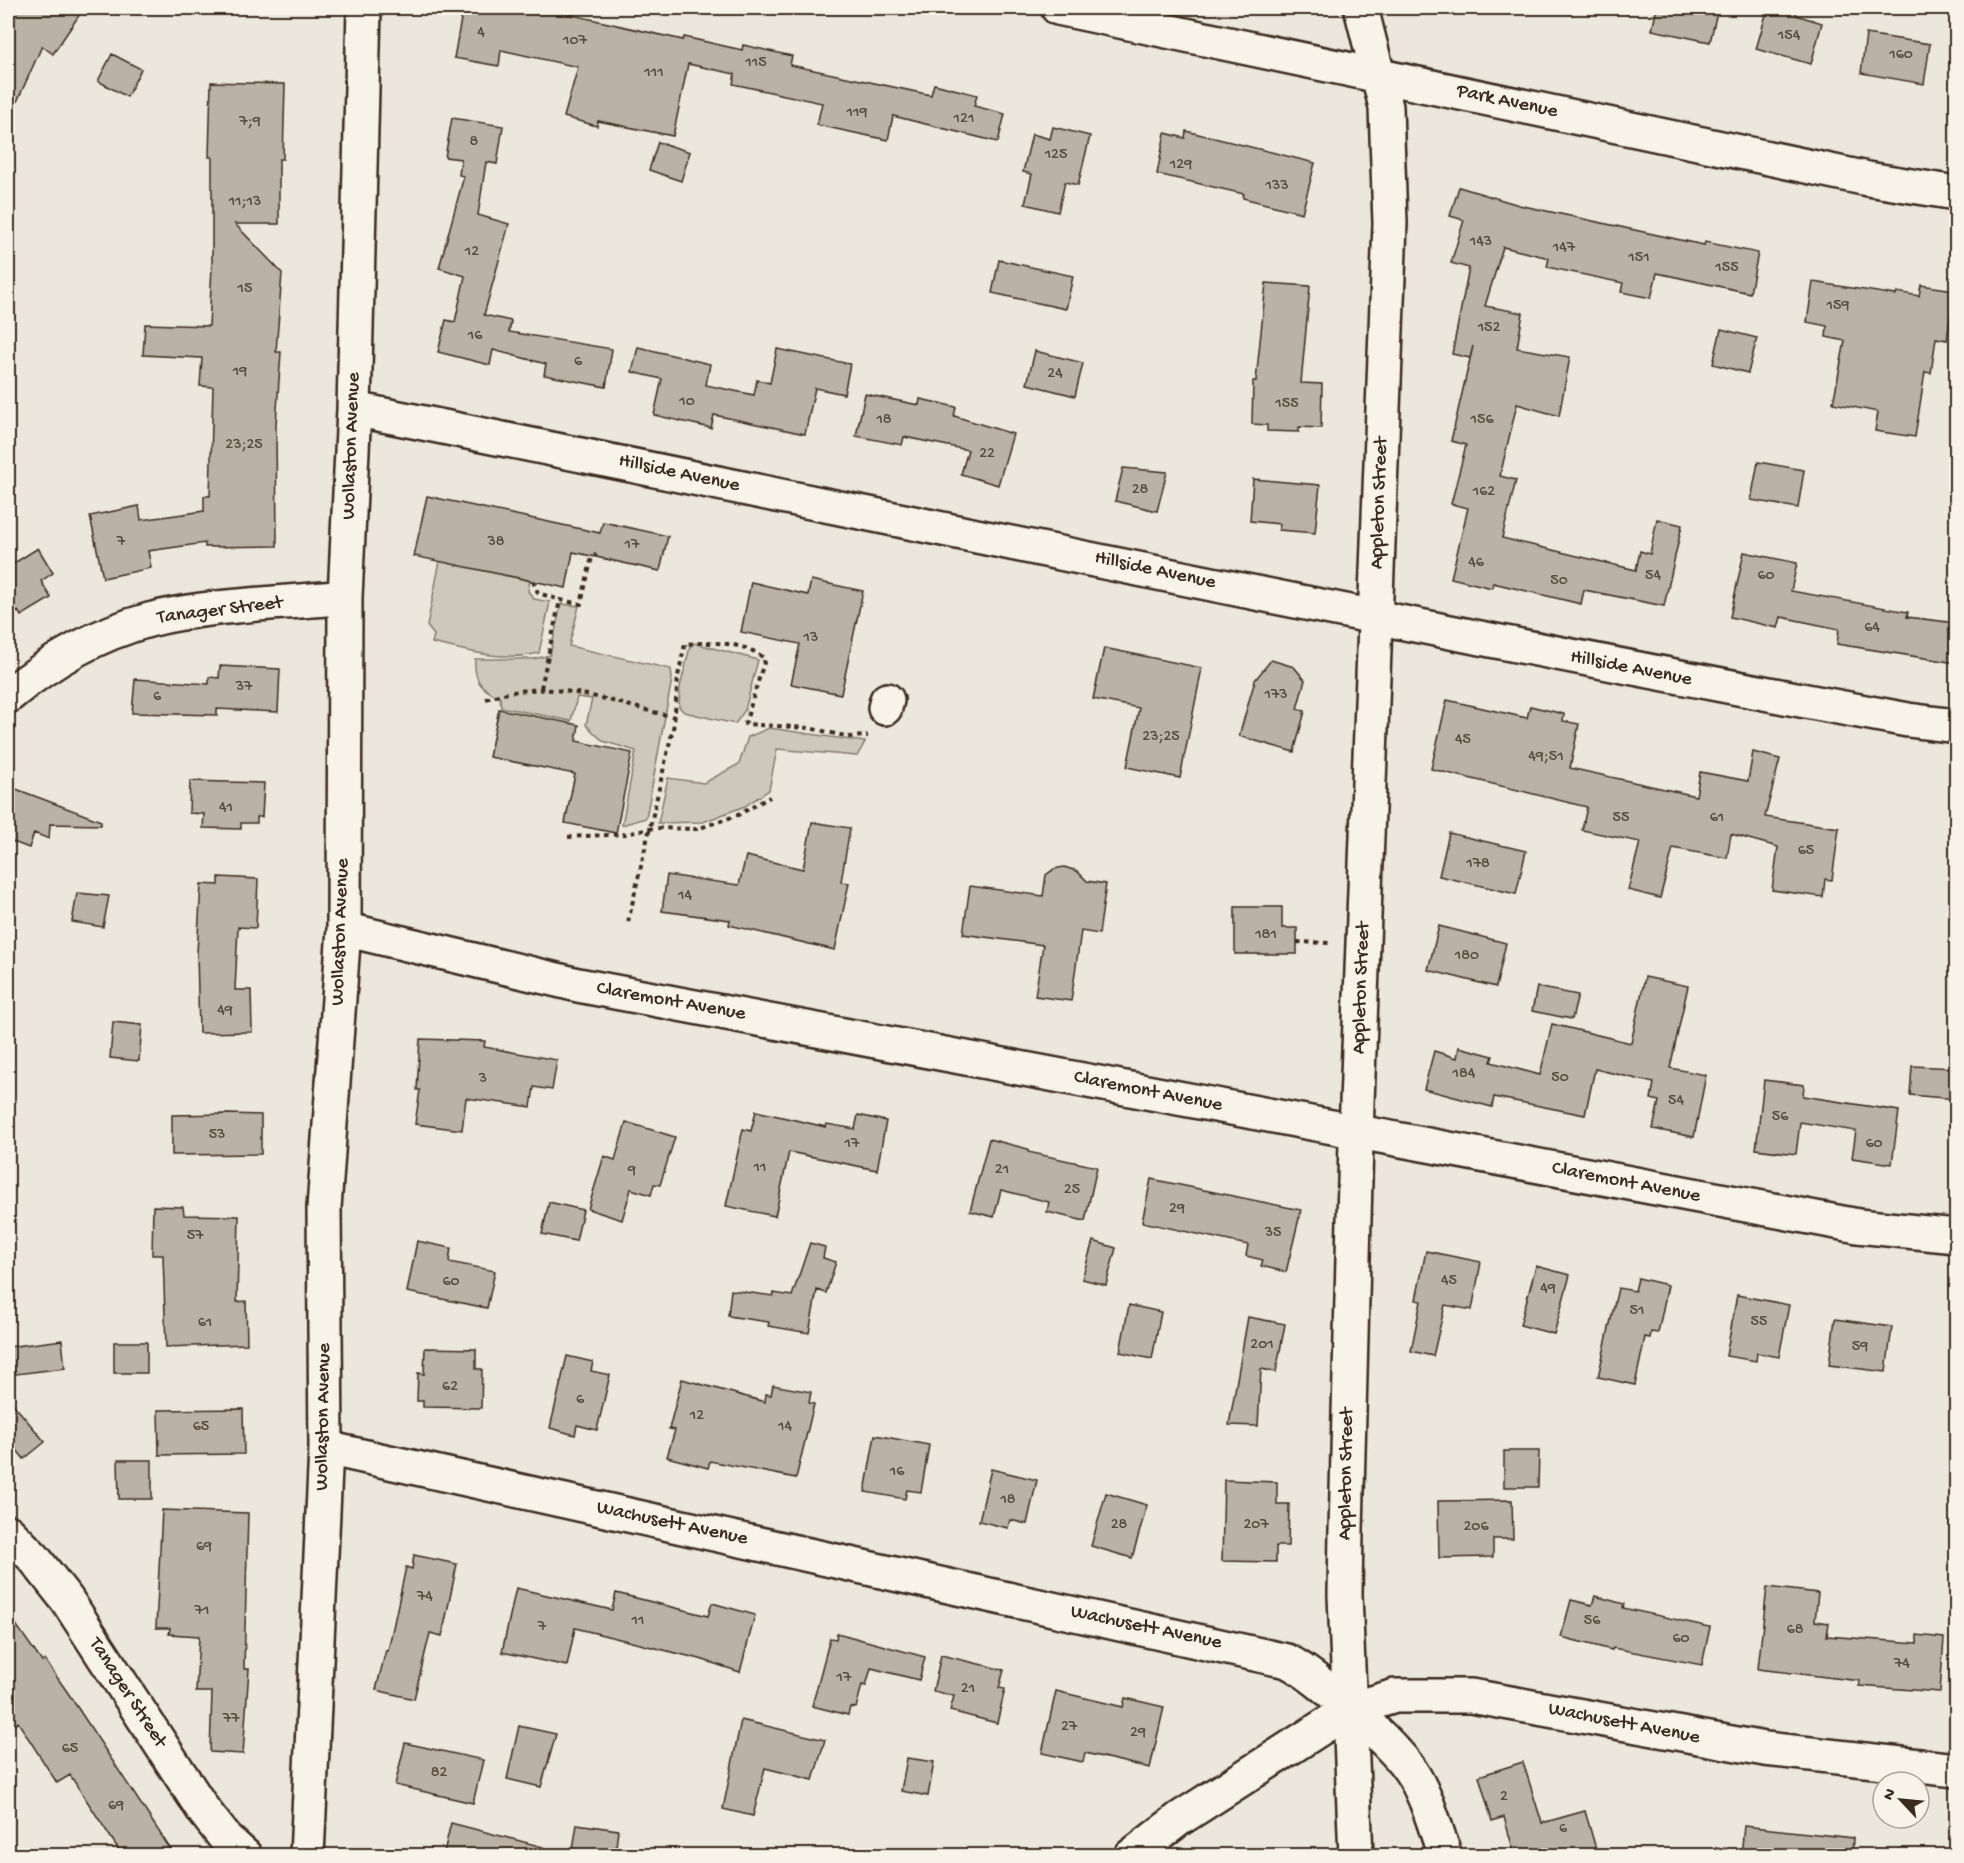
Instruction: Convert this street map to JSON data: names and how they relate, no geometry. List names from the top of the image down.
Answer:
{
  "streets": {
    "street": [
      "Park Avenue",
      "Wollaston Avenue",
      "Hillside Avenue",
      "Appleton Street",
      "Tanager Street",
      "Claremont Avenue",
      "Wachusett Avenue"
    ]
  },
  "crossings": [
    ["Park Avenue", "Appleton Street"],
    ["Wollaston Avenue", "Hillside Avenue"],
    ["Wollaston Avenue", "Tanager Street"],
    ["Wollaston Avenue", "Claremont Avenue"],
    ["Wollaston Avenue", "Wachusett Avenue"],
    ["Hillside Avenue", "Appleton Street"],
    ["Appleton Street", "Claremont Avenue"],
    ["Appleton Street", "Wachusett Avenue"]
  ],
  "house_numbers": [
    "4",
    "154",
    "107",
    "160",
    "115",
    "111",
    "119",
    "121",
    "7;9",
    "8",
    "125",
    "129",
    "133",
    "11;13",
    "143",
    "147",
    "12",
    "151",
    "155",
    "15",
    "159",
    "152",
    "16",
    "6",
    "19",
    "24",
    "10",
    "155",
    "18",
    "156",
    "23;25",
    "22",
    "28",
    "162",
    "7",
    "38",
    "17",
    "46",
    "54",
    "60",
    "50",
    "64",
    "13",
    "37",
    "173",
    "6",
    "23;25",
    "45",
    "49;51",
    "41",
    "55",
    "61",
    "65",
    "178",
    "14",
    "181",
    "180",
    "49",
    "184",
    "50",
    "3",
    "54",
    "56",
    "53",
    "17",
    "60",
    "11",
    "21",
    "9",
    "25",
    "29",
    "35",
    "57",
    "45",
    "60",
    "49",
    "51",
    "55",
    "61",
    "201",
    "59",
    "62",
    "6",
    "12",
    "65",
    "14",
    "16",
    "18",
    "28",
    "207",
    "206",
    "69",
    "74",
    "71",
    "11",
    "56",
    "7",
    "68",
    "60",
    "74",
    "17",
    "21",
    "77",
    "27",
    "29",
    "65",
    "82",
    "2",
    "69",
    "6"
  ],
  "north": "top left"
}
